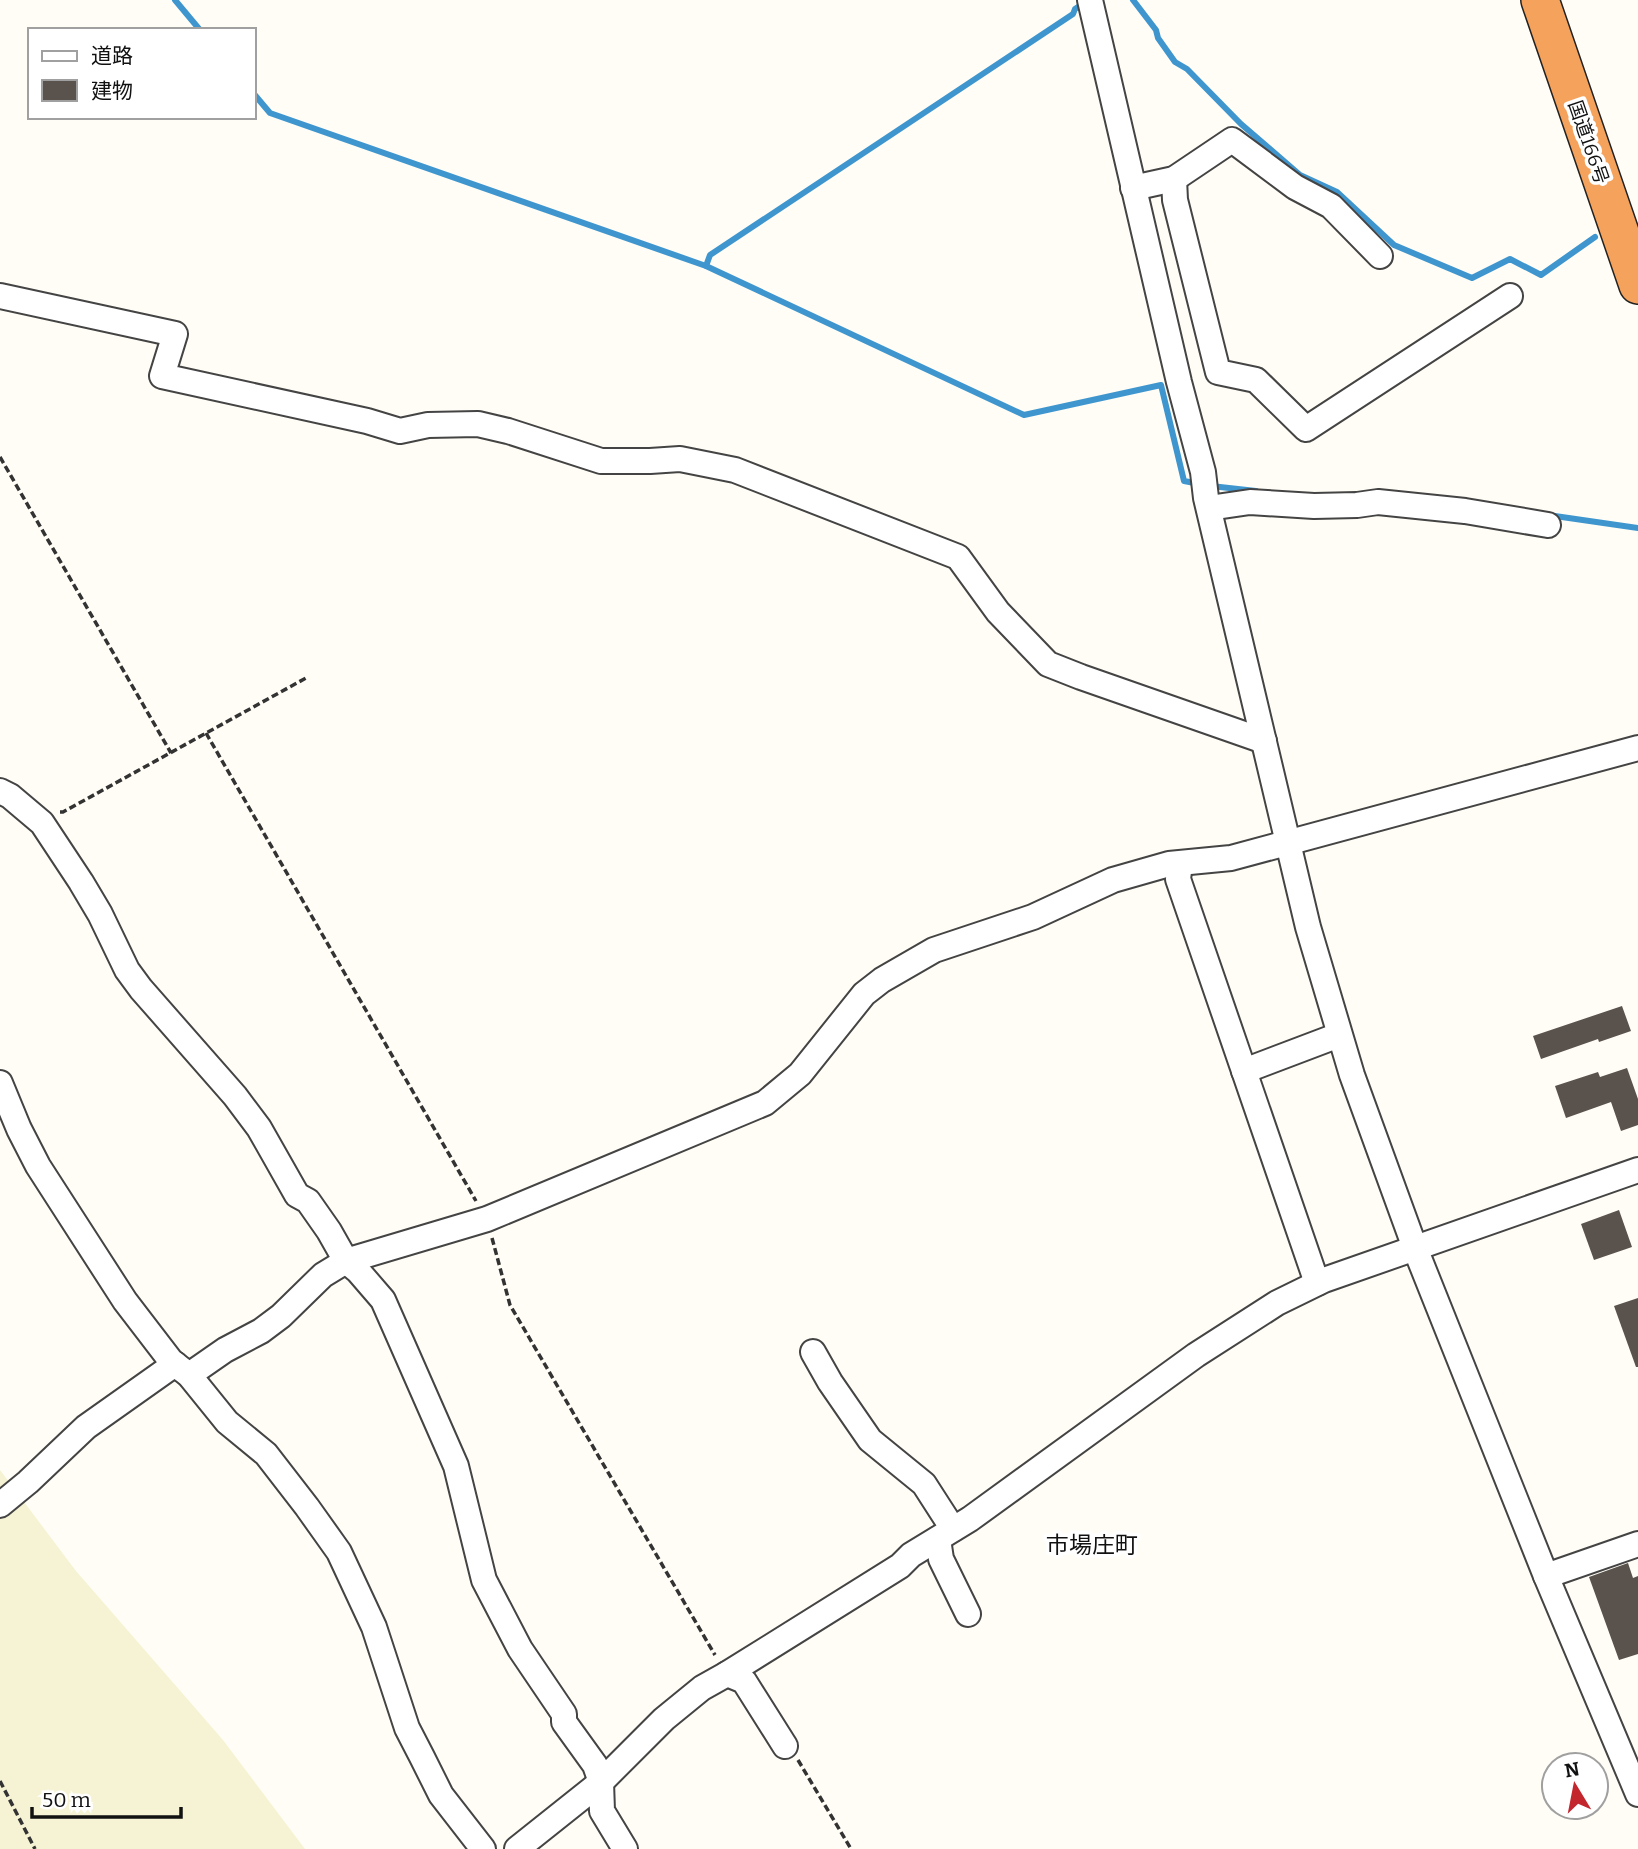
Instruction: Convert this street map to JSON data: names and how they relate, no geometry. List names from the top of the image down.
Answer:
{
  "streets": {
    "highway": ["国道166号"]
  },
  "districts": ["市場庄町"],
  "legend": ["道路", "建物"],
  "scale_bar": "50 m",
  "north": "top"
}
